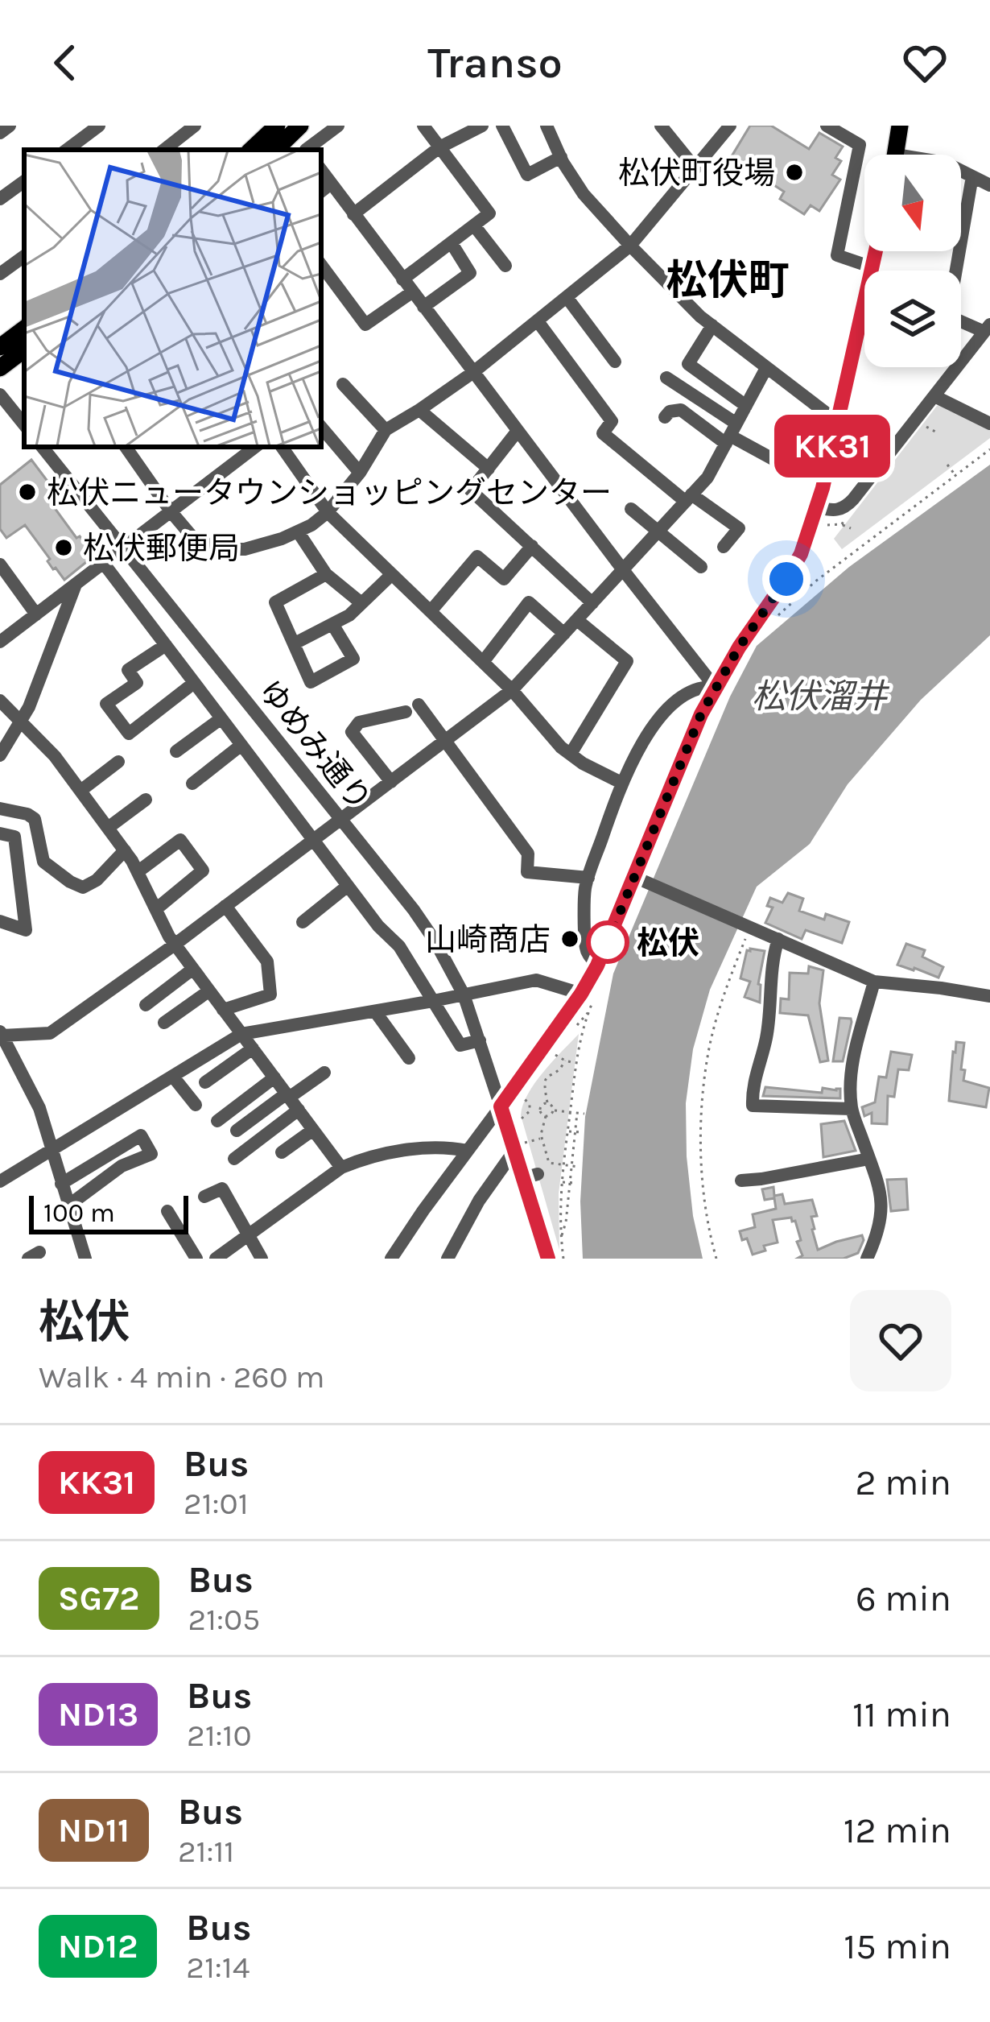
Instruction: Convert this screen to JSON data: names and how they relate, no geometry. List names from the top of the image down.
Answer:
{
  "streets": {
    "street": ["ゆめみ通り"]
  },
  "districts": ["松伏町"],
  "water": ["松伏溜井"],
  "places": [
    "松伏町役場",
    "松伏ニュータウンショッピングセンター",
    "松伏郵便局",
    "山崎商店",
    "松伏"
  ],
  "lines": ["bus line KK31"],
  "scale_bar": "100 m",
  "north": "bottom",
  "page": {
    "header": "Transo",
    "on_map": "KK31",
    "scale": "100 m",
    "heading": ["松伏", "Walk · 4 min · 260 m"],
    "list": [
      {
        "mark": "KK31",
        "name": "Bus",
        "note": "21:01",
        "value": "2 min"
      },
      {
        "mark": "SG72",
        "name": "Bus",
        "note": "21:05",
        "value": "6 min"
      },
      {
        "mark": "ND13",
        "name": "Bus",
        "note": "21:10",
        "value": "11 min"
      },
      {
        "mark": "ND11",
        "name": "Bus",
        "note": "21:11",
        "value": "12 min"
      },
      {
        "mark": "ND12",
        "name": "Bus",
        "note": "21:14",
        "value": "15 min"
      }
    ]
  }
}
